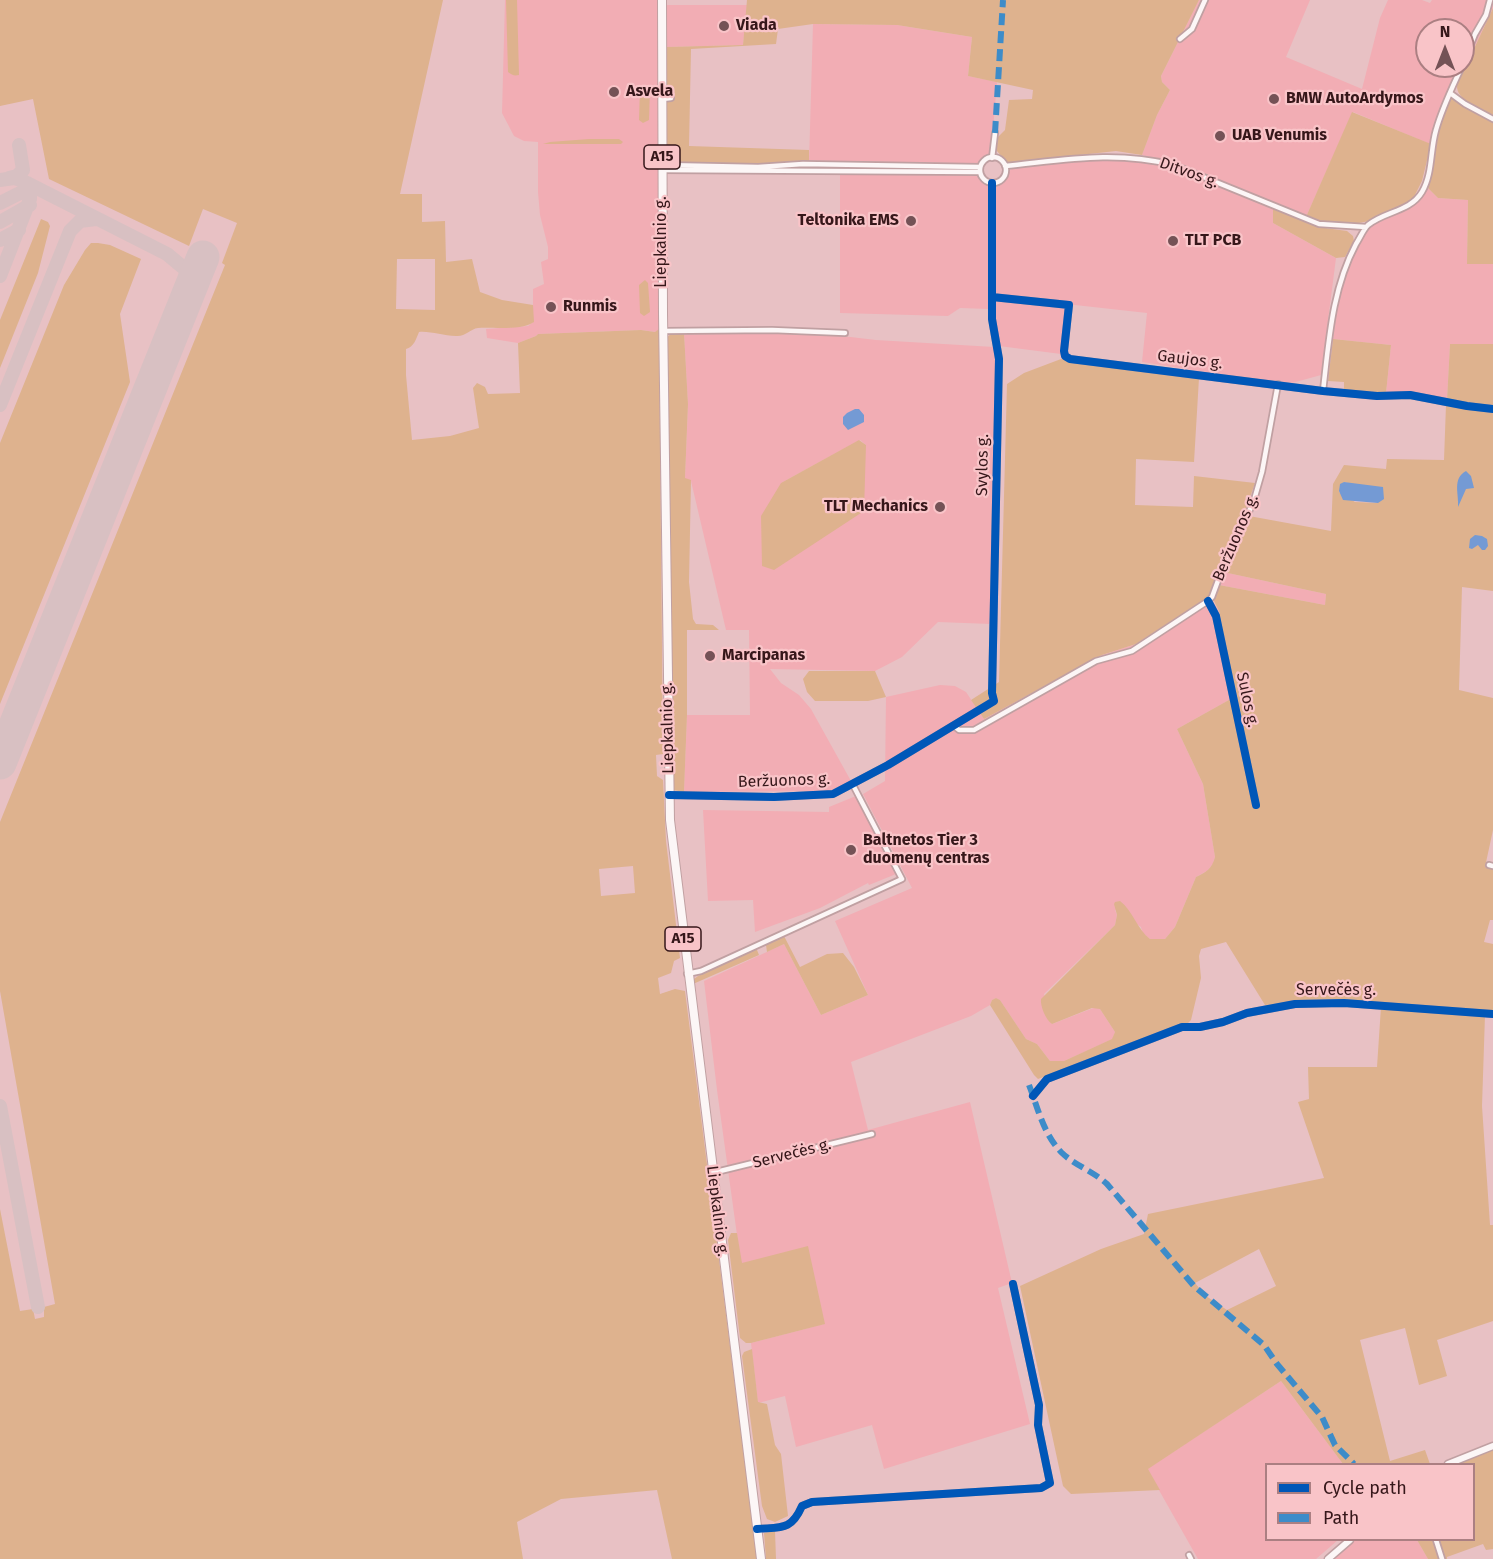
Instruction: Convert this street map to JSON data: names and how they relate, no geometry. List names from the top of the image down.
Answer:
{
  "streets": {
    "highway": ["A15", "Liepkalnio g."],
    "street": [
      "Ditvos g.",
      "Gaujos g.",
      "Svylos g.",
      "Beržuonos g.",
      "Sulos g.",
      "Servečės g."
    ]
  },
  "crossings": [
    ["Ditvos g.", "Svylos g."],
    ["Liepkalnio g.", "Beržuonos g."],
    ["Liepkalnio g.", "Servečės g."],
    ["Gaujos g.", "Svylos g."],
    ["Gaujos g.", "Beržuonos g."],
    ["Svylos g.", "Beržuonos g."],
    ["Beržuonos g.", "Sulos g."]
  ],
  "places": [
    "Viada",
    "Asvela",
    "BMW AutoArdymos",
    "UAB Venumis",
    "Teltonika EMS",
    "TLT PCB",
    "Runmis",
    "TLT Mechanics",
    "Marcipanas",
    "Baltnetos Tier 3 duomenų centras"
  ],
  "legend": ["Cycle path", "Path"],
  "north": "top"
}
